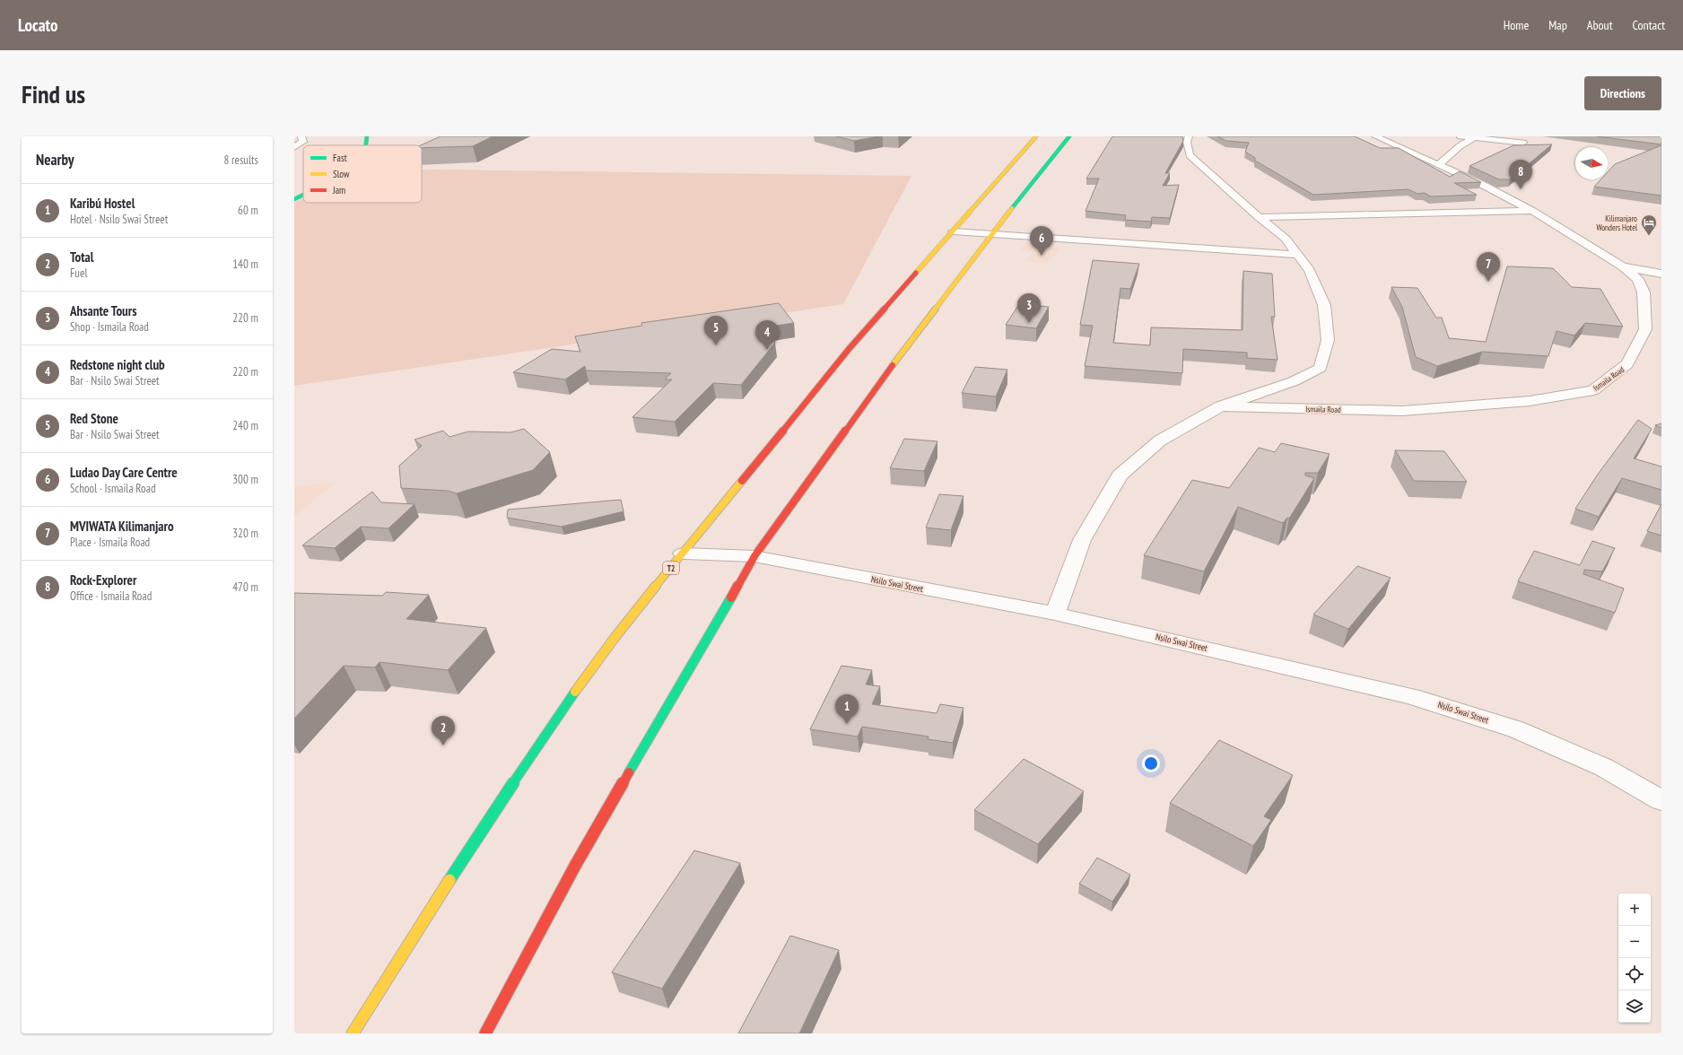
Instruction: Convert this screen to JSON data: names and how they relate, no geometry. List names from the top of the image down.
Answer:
{
  "streets": {
    "main road": ["T2"],
    "street": ["Ismaila Road", "Nsilo Swai Street"]
  },
  "crossings": [
    ["T2", "Nsilo Swai Street"]
  ],
  "places": {
    "hotel": ["Kilimanjaro Wonders Hotel"]
  },
  "legend": ["Fast", "Slow", "Jam"],
  "north": "right",
  "page": {
    "header": "Locato",
    "nav": [
      "Home",
      "Map",
      "About",
      "Contact"
    ],
    "buttons": "Directions",
    "title": "Find us",
    "heading": ["Nearby", "8 results"],
    "pins": [
      "8",
      "6",
      "7",
      "3",
      "5",
      "4",
      "1",
      "2"
    ],
    "list": [
      {
        "mark": "1",
        "name": "Karibú Hostel",
        "note": "Hotel · Nsilo Swai Street",
        "value": "60 m"
      },
      {
        "mark": "2",
        "name": "Total",
        "note": "Fuel",
        "value": "140 m"
      },
      {
        "mark": "3",
        "name": "Ahsante Tours",
        "note": "Shop · Ismaila Road",
        "value": "220 m"
      },
      {
        "mark": "4",
        "name": "Redstone night club",
        "note": "Bar · Nsilo Swai Street",
        "value": "220 m"
      },
      {
        "mark": "5",
        "name": "Red Stone",
        "note": "Bar · Nsilo Swai Street",
        "value": "240 m"
      },
      {
        "mark": "6",
        "name": "Ludao Day Care Centre",
        "note": "School · Ismaila Road",
        "value": "300 m"
      },
      {
        "mark": "7",
        "name": "MVIWATA Kilimanjaro",
        "note": "Place · Ismaila Road",
        "value": "320 m"
      },
      {
        "mark": "8",
        "name": "Rock-Explorer",
        "note": "Office · Ismaila Road",
        "value": "470 m"
      }
    ],
    "map_buttons": ["+", "−"]
  }
}
